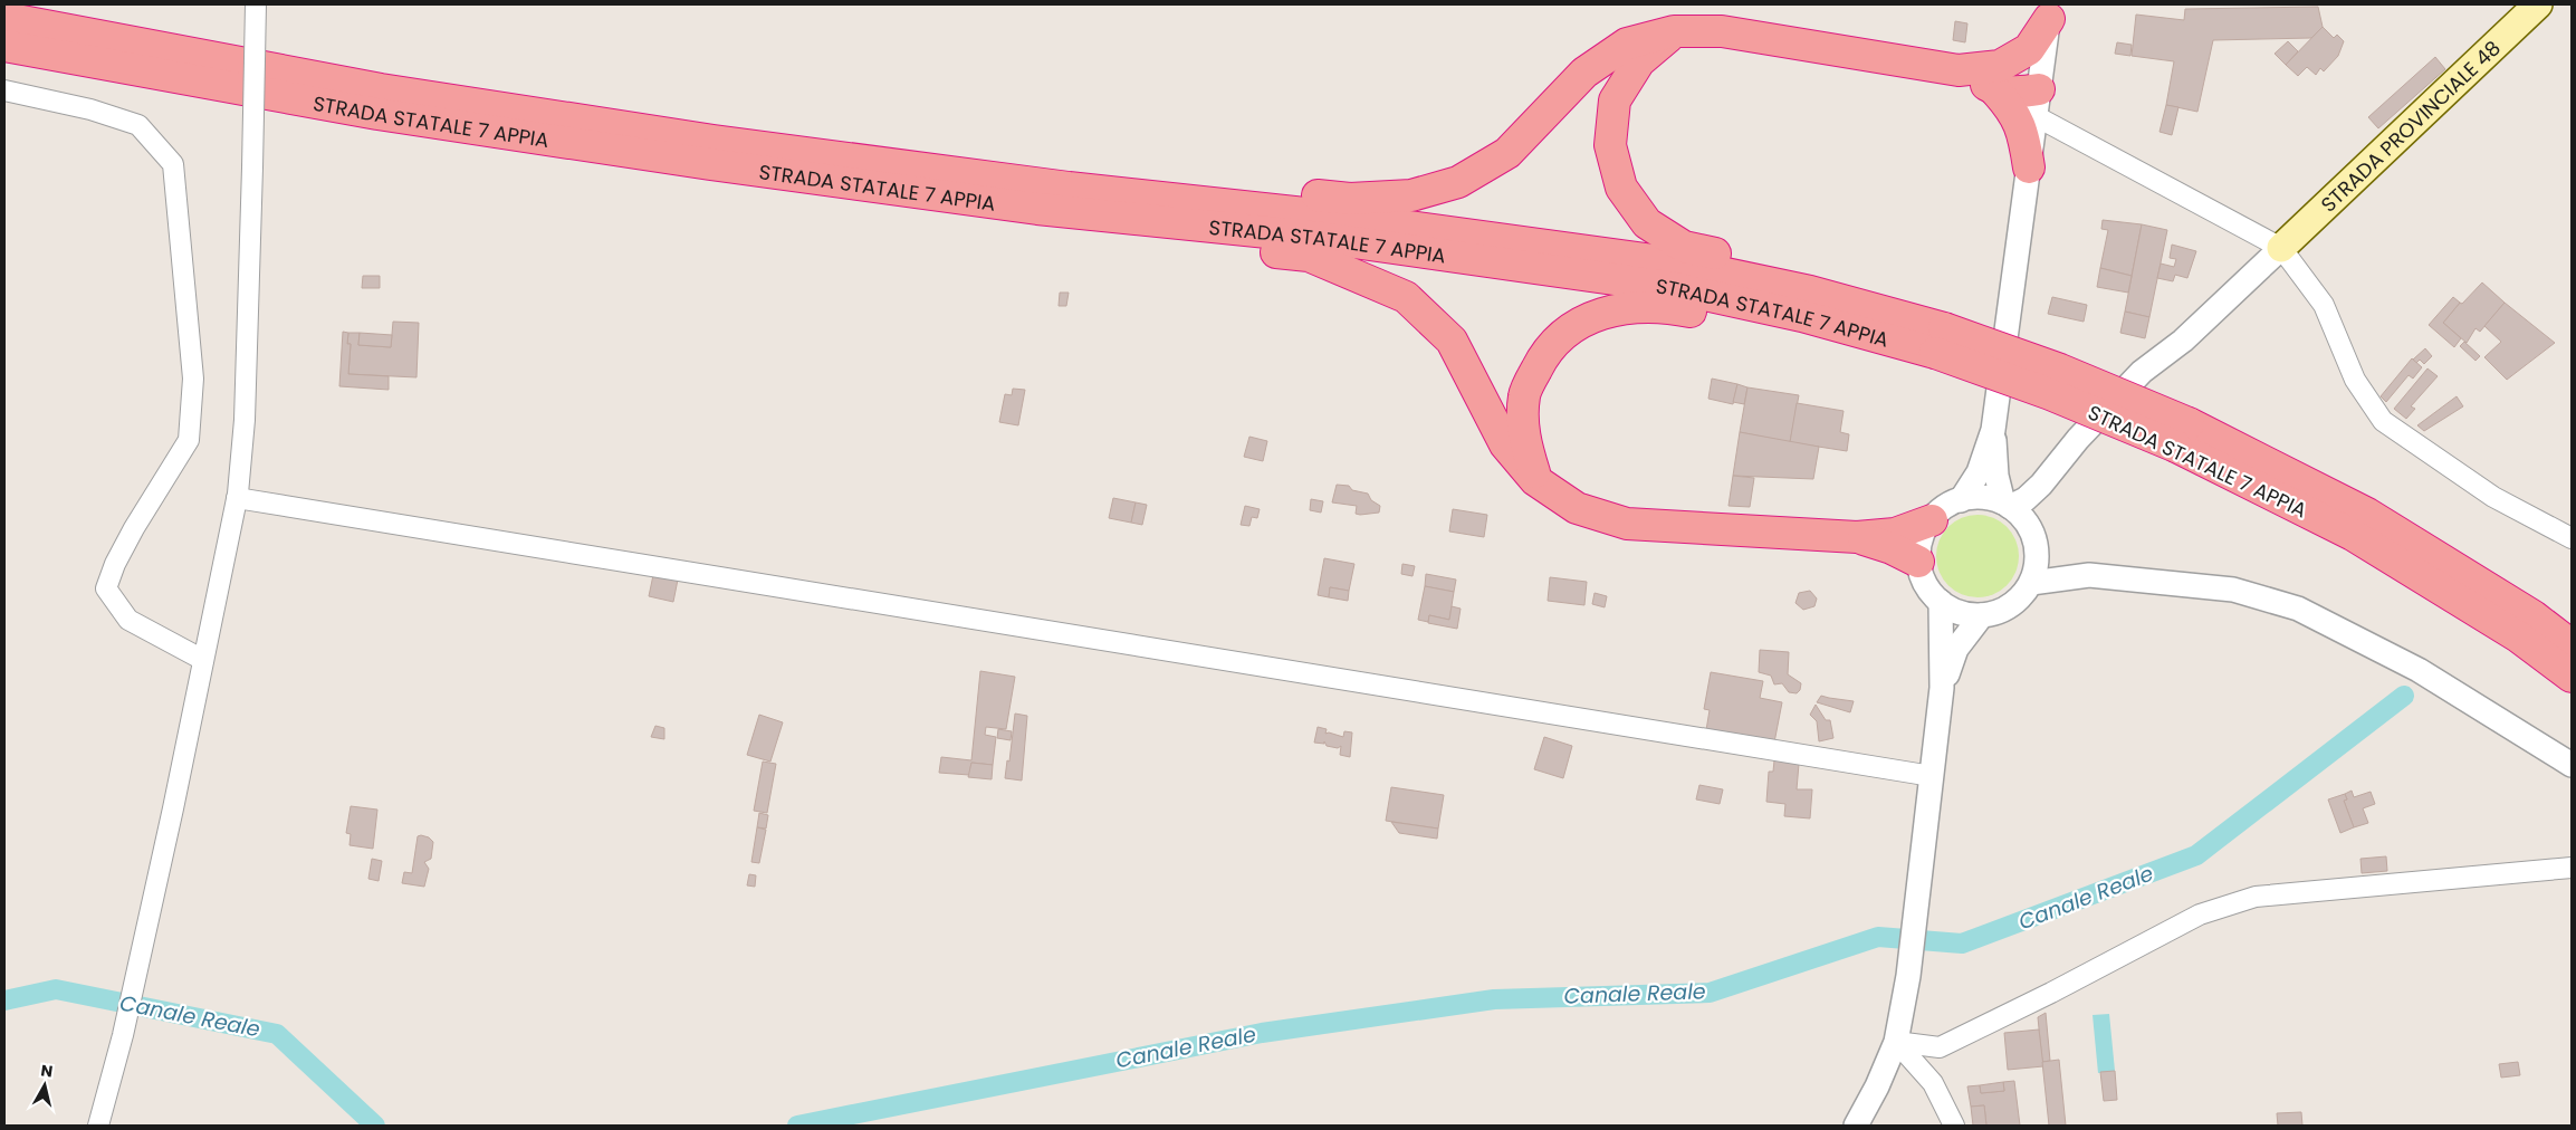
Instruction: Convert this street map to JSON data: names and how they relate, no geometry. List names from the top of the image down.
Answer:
{
  "streets": {
    "highway": ["STRADA STATALE 7 APPIA"],
    "main road": ["STRADA PROVINCIALE 48"]
  },
  "water": ["Canale Reale"],
  "north": "top"
}
